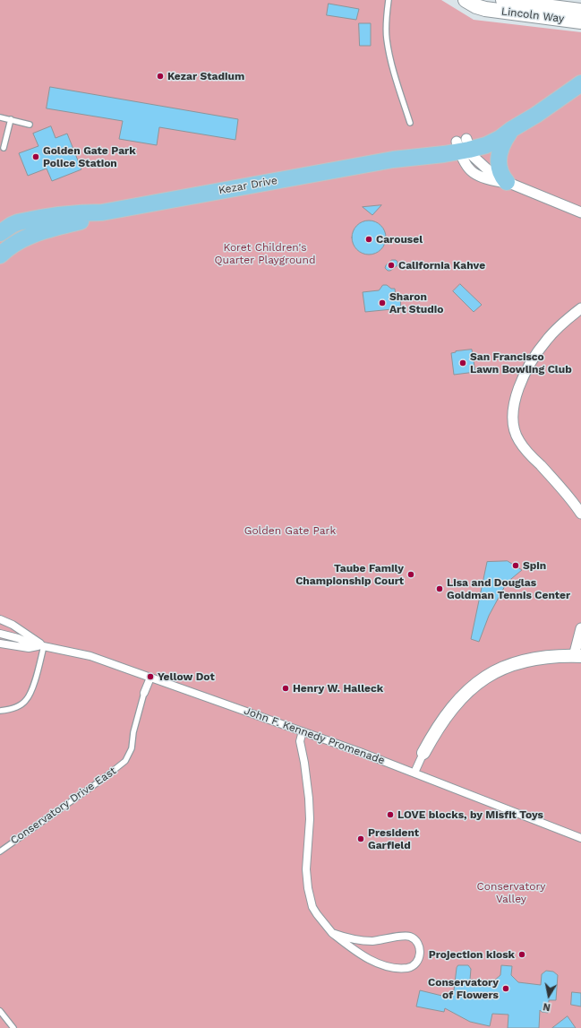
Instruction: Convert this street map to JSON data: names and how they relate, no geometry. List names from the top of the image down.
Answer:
{
  "streets": {
    "main road": ["Lincoln Way", "Kezar Drive"],
    "street": ["John F. Kennedy Promenade", "Conservatory Drive East"]
  },
  "crossings": [
    ["John F. Kennedy Promenade", "Conservatory Drive East"]
  ],
  "parks": ["Koret Children's Quarter Playground", "Golden Gate Park", "Conservatory Valley"],
  "places": [
    "Kezar Stadium",
    "Golden Gate Park Police Station",
    "Carousel",
    "California Kahve",
    "Sharon Art Studio",
    "San Francisco Lawn Bowling Club",
    "Spin",
    "Taube Family Championship Court",
    "Lisa and Douglas Goldman Tennis Center",
    "Yellow Dot",
    "Henry W. Halleck",
    "LOVE blocks, by Misfit Toys",
    "President Garfield",
    "Projection kiosk",
    "Conservatory of Flowers"
  ],
  "north": "bottom"
}
